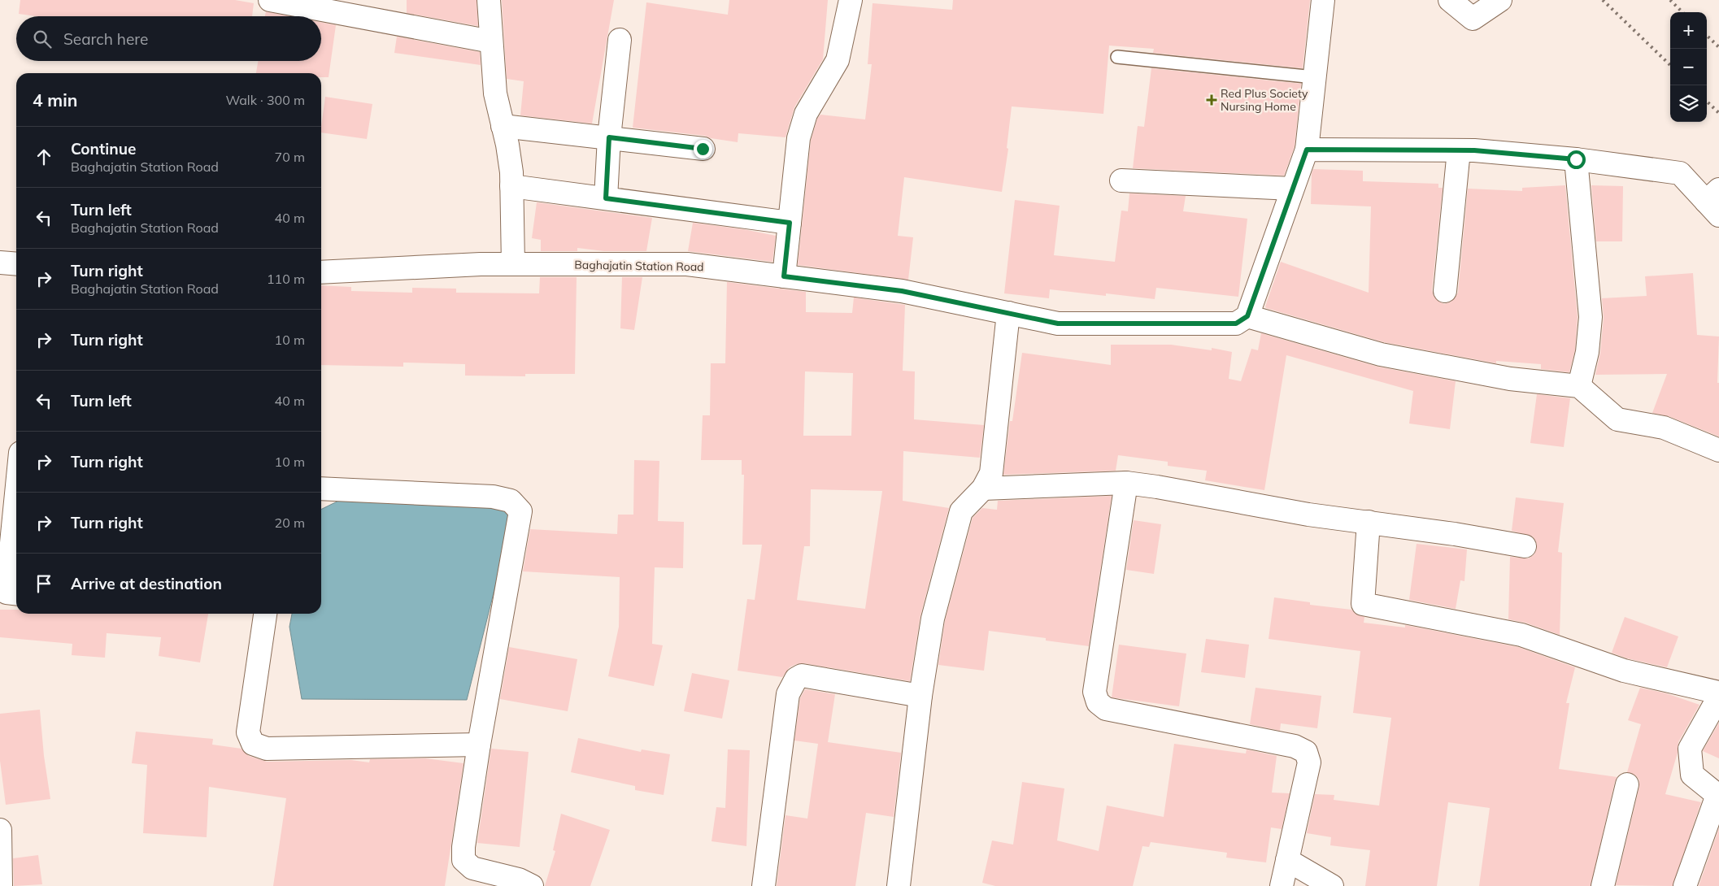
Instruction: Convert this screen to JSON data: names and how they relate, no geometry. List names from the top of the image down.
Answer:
{
  "streets": {
    "street": ["Baghajatin Station Road"]
  },
  "places": {
    "health": ["Red Plus Society Nursing Home"]
  },
  "page": {
    "map_buttons": ["+", "−"],
    "search": "Search here",
    "heading": ["4 min", "Walk · 300 m"],
    "list": [
      ["Continue", "Baghajatin Station Road", "70 m"],
      ["Turn left", "Baghajatin Station Road", "40 m"],
      ["Turn right", "Baghajatin Station Road", "110 m"],
      ["Turn right", "10 m"],
      ["Turn left", "40 m"],
      ["Turn right", "10 m"],
      ["Turn right", "20 m"],
      "Arrive at destination"
    ]
  }
}
